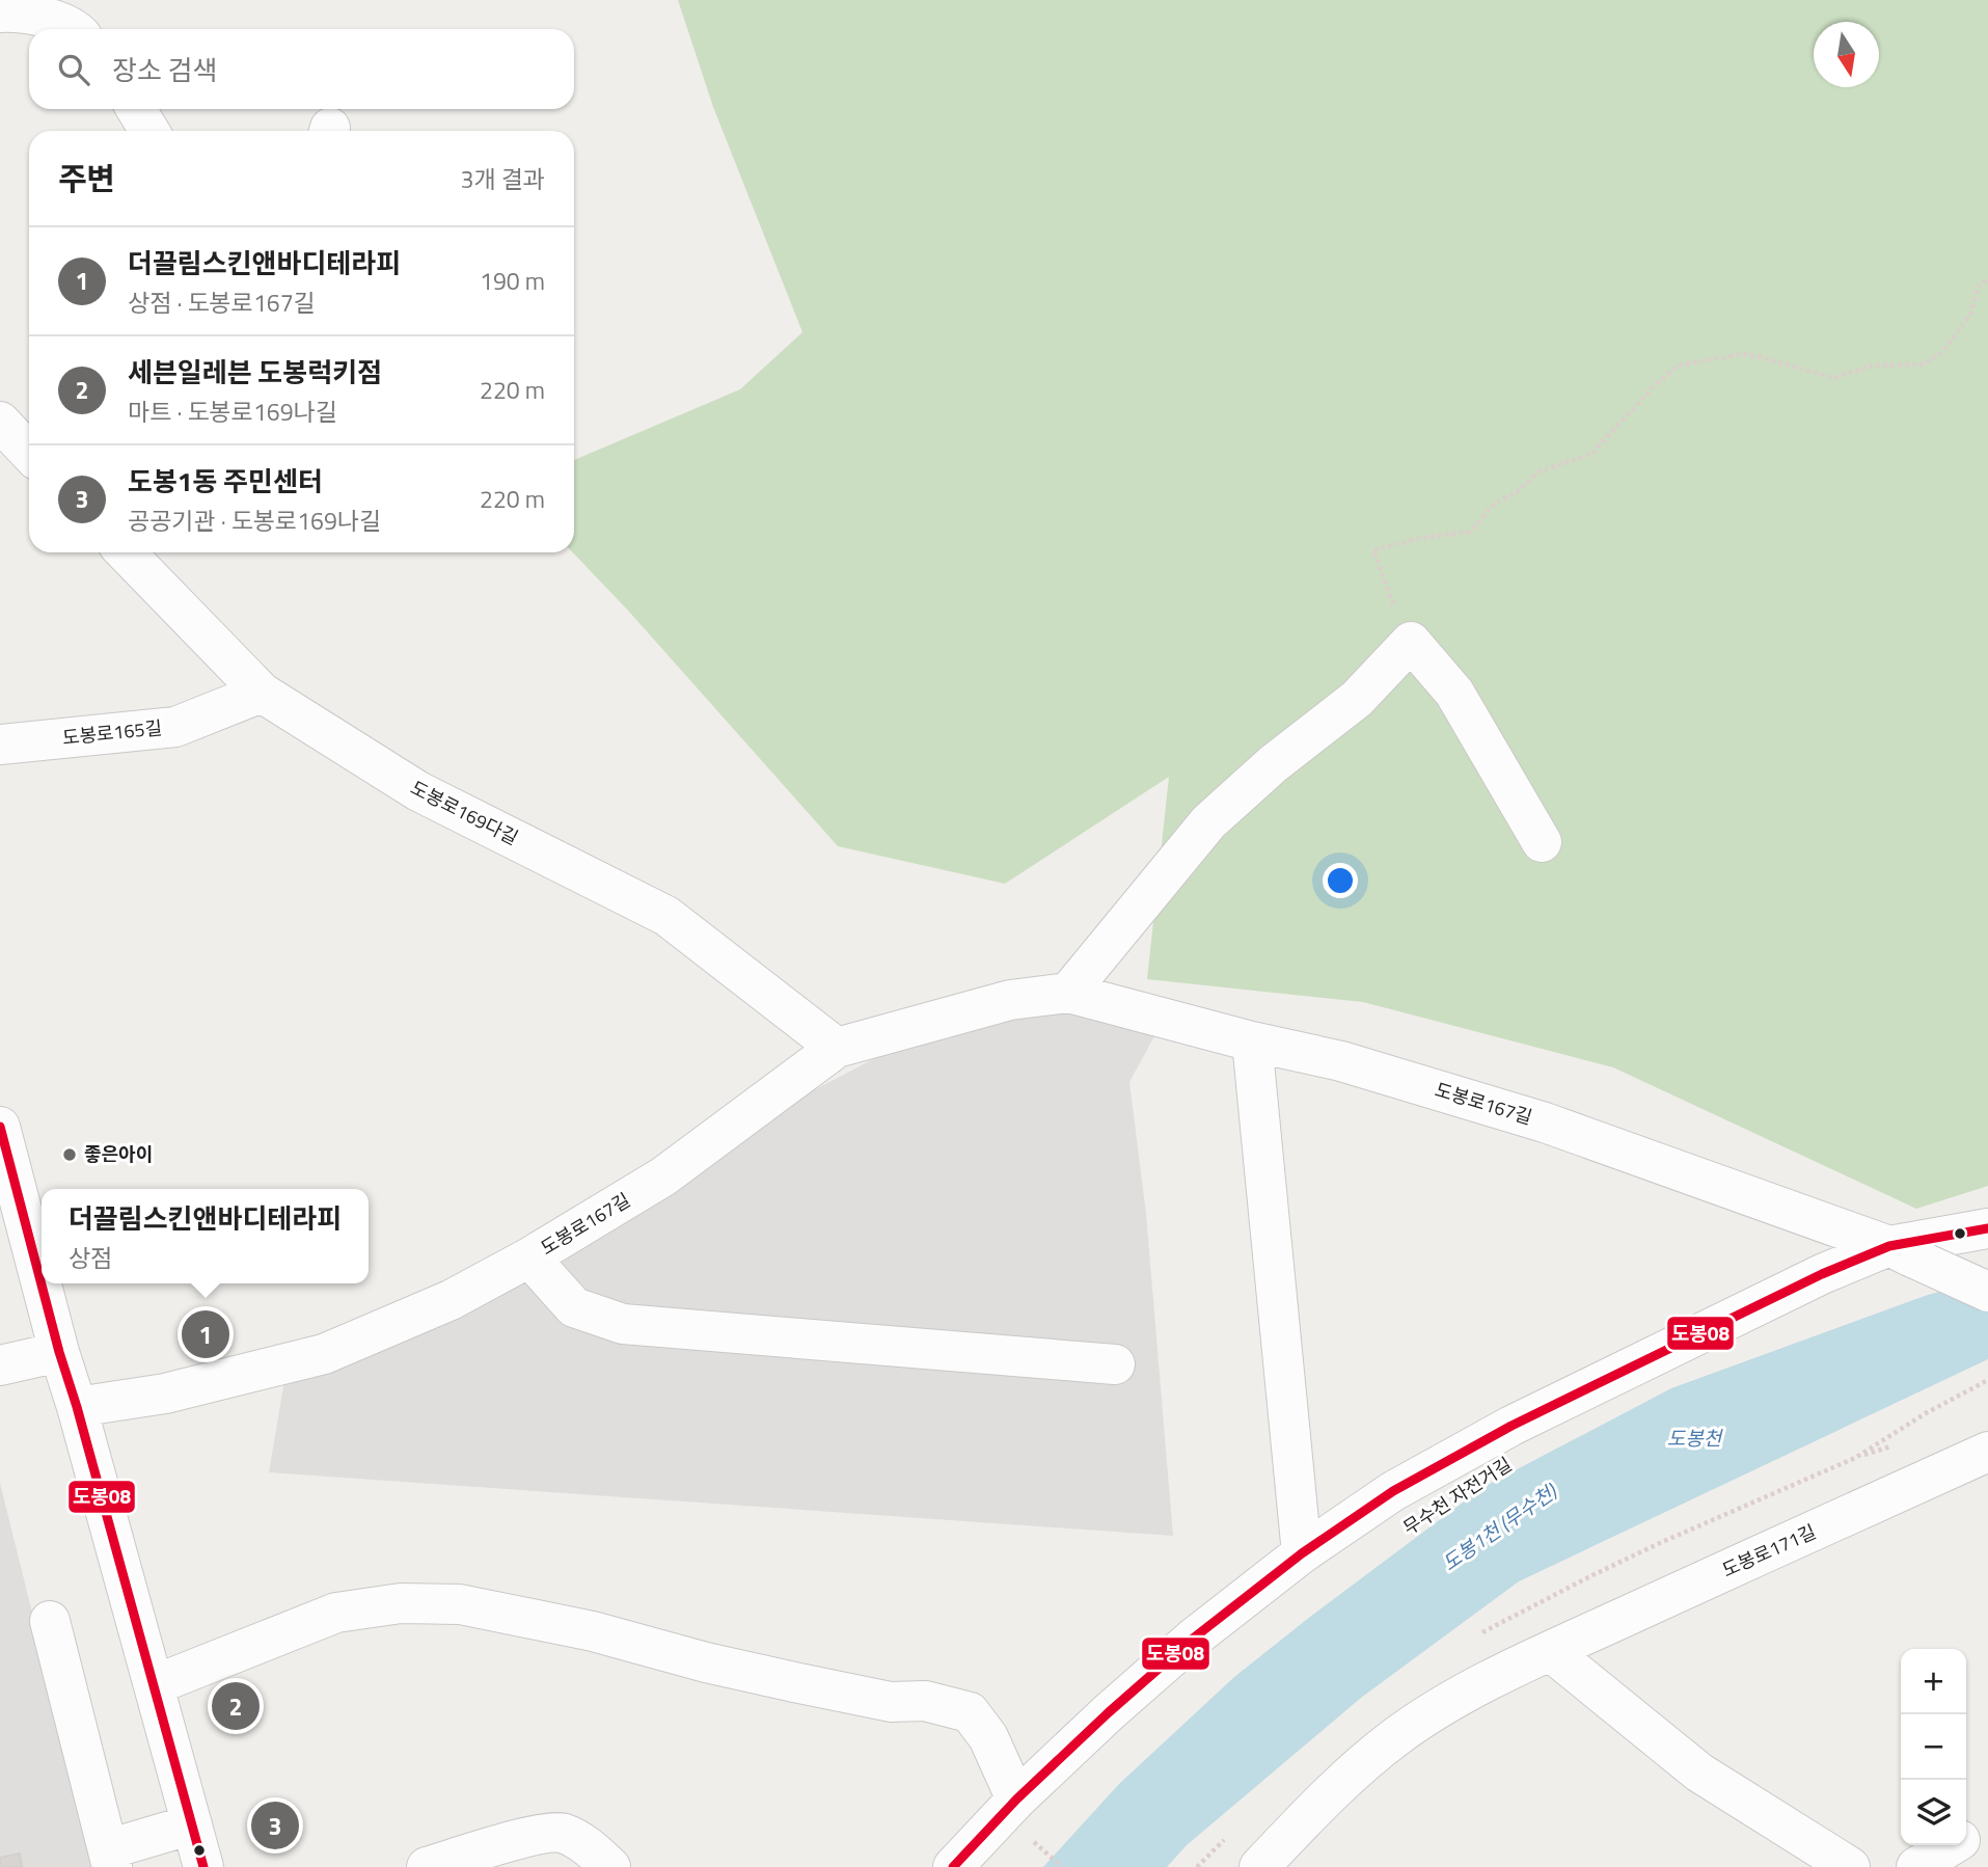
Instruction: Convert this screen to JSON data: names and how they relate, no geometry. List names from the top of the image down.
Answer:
{
  "streets": {
    "street": [
      "도봉로165길",
      "도봉로169다길",
      "도봉로167길",
      "도봉로171길"
    ]
  },
  "crossings": [
    ["도봉로165길", "도봉로169다길"],
    ["도봉로169다길", "도봉로167길"]
  ],
  "water": ["도봉천", "도봉1천 (무수천)"],
  "places": ["좋은아이"],
  "lines": ["transit line 도봉08"],
  "north": "bottom",
  "page": {
    "search": "장소 검색",
    "heading": ["주변", "3개 결과"],
    "list": [
      {
        "mark": "1",
        "name": "더끌림스킨앤바디테라피",
        "note": "상점 · 도봉로167길",
        "value": "190 m"
      },
      {
        "mark": "2",
        "name": "세븐일레븐 도봉럭키점",
        "note": "마트 · 도봉로169나길",
        "value": "220 m"
      },
      {
        "mark": "3",
        "name": "도봉1동 주민센터",
        "note": "공공기관 · 도봉로169나길",
        "value": "220 m"
      }
    ],
    "popup": ["더끌림스킨앤바디테라피", "상점"],
    "pins": ["1", "2", "3"],
    "map_buttons": ["+", "−"]
  }
}
